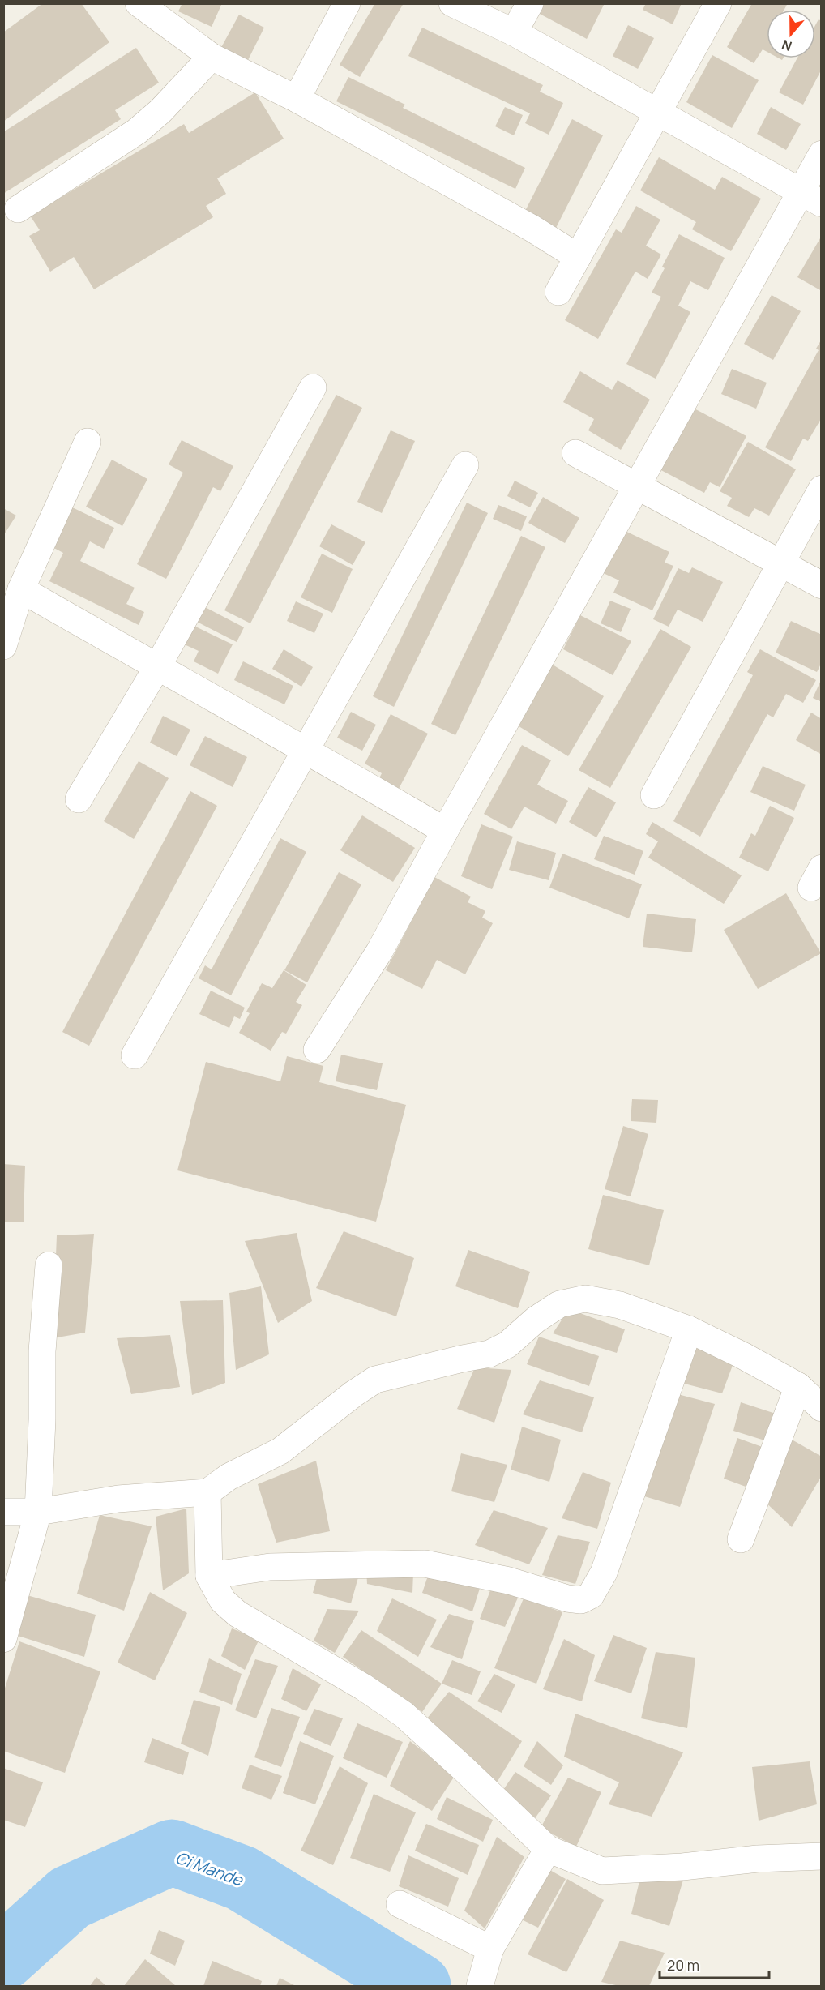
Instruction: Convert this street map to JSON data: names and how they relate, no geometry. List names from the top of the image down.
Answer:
{
  "water": ["Ci Mande"],
  "scale_bar": "20 m",
  "north": "bottom"
}
